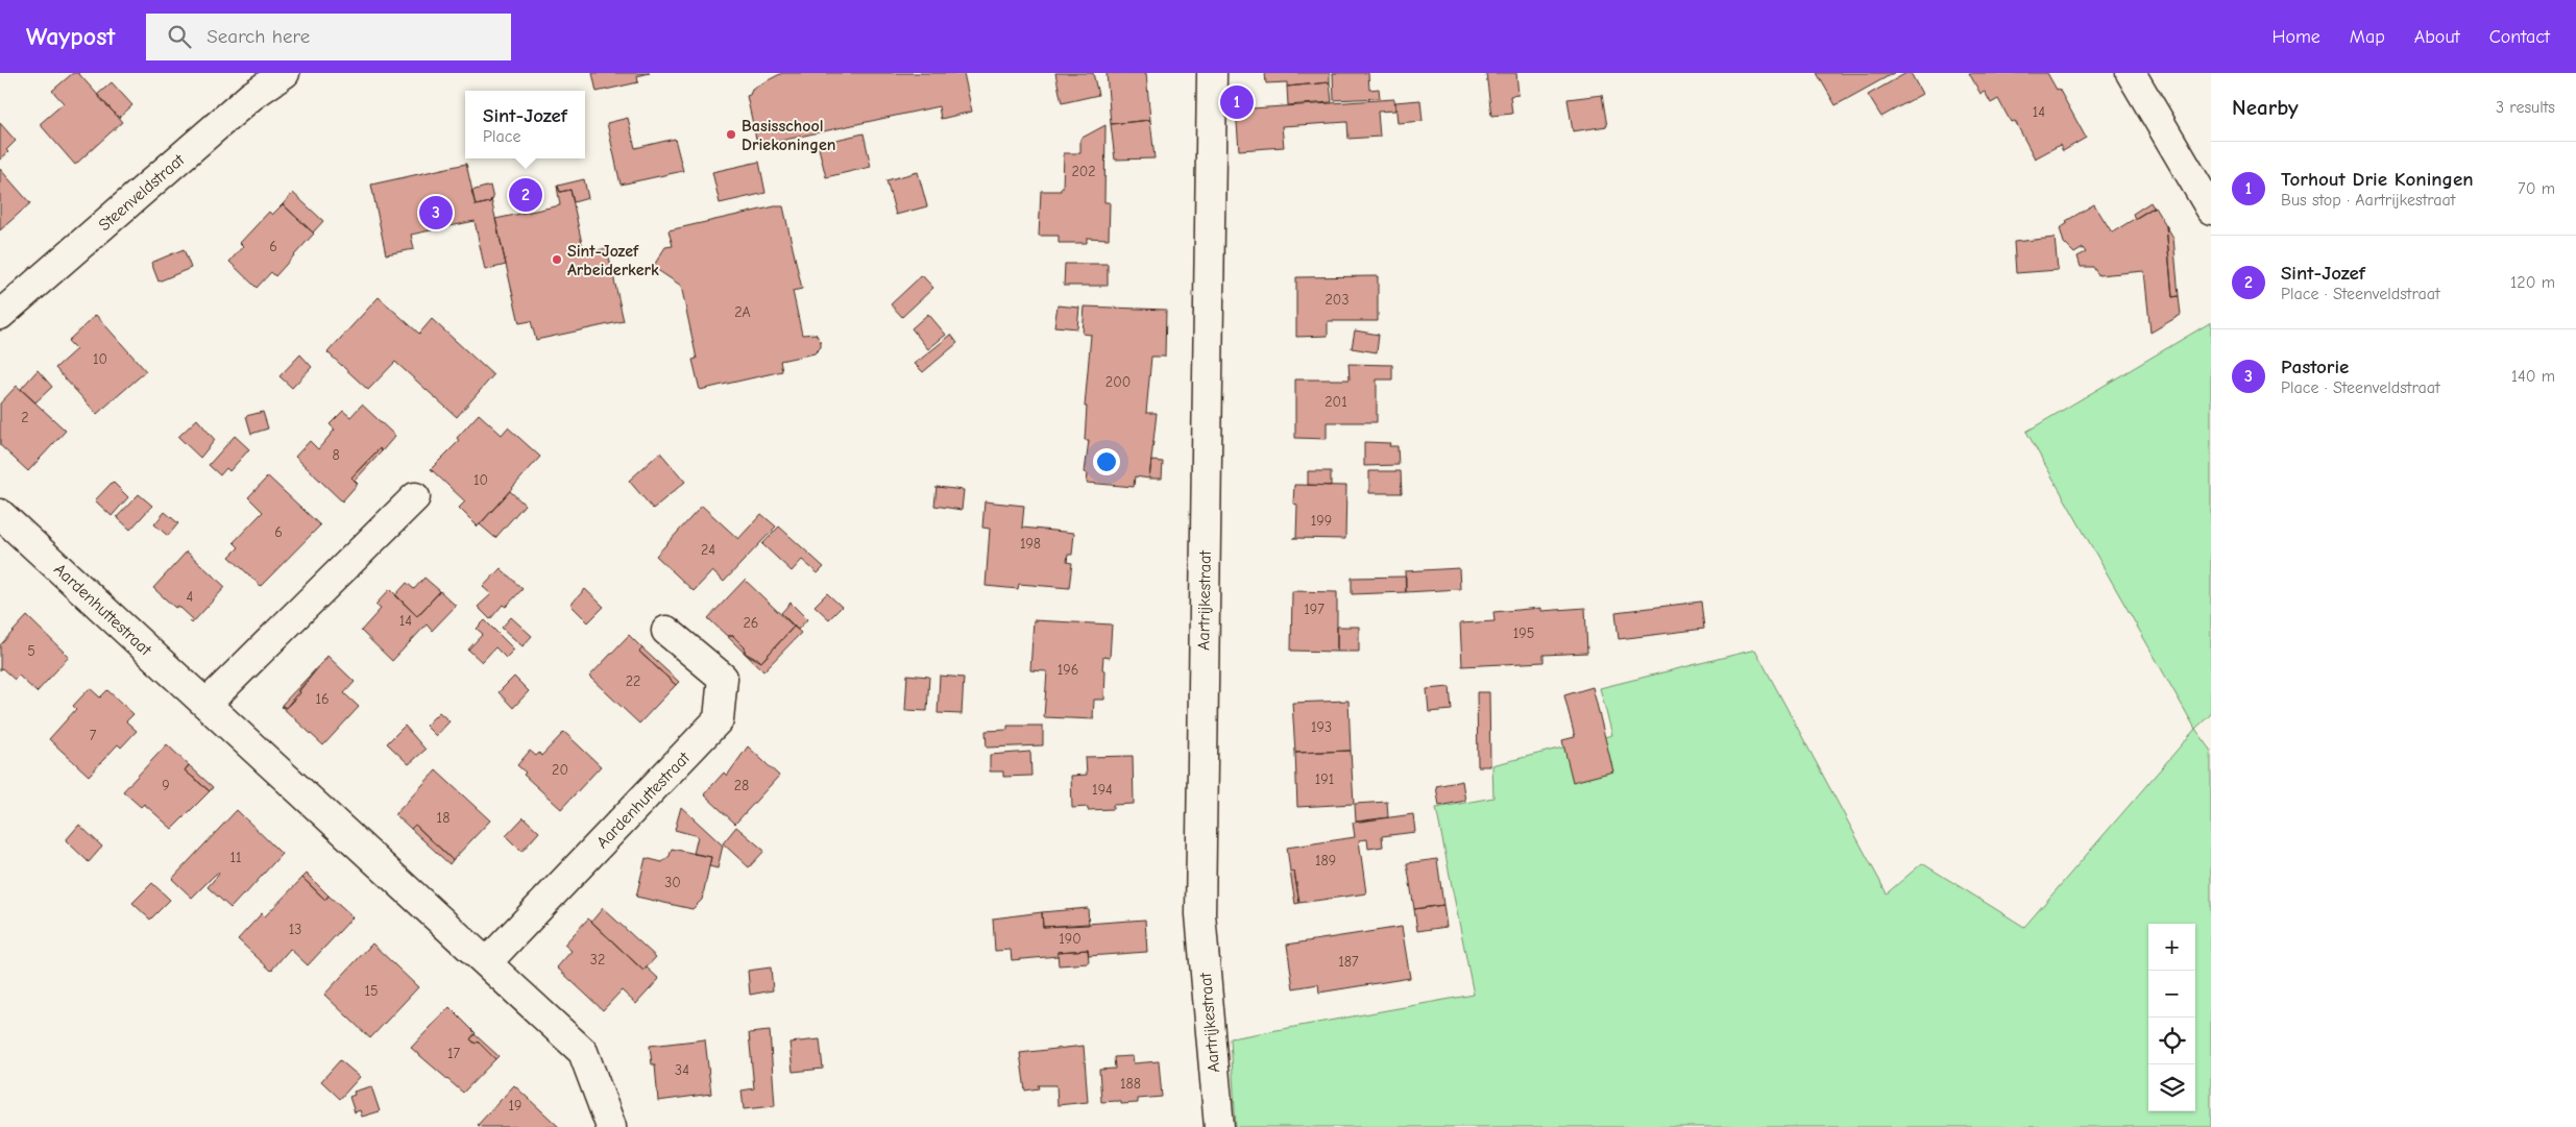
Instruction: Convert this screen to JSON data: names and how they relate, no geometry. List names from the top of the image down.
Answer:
{
  "streets": {
    "street": ["Steenveldstraat", "Aartrijkestraat", "Aardenhuttestraat"]
  },
  "places": ["Basisschool Driekoningen", "Sint-Jozef Arbeiderkerk"],
  "house_numbers": [
    "14",
    "202",
    "6",
    "203",
    "2A",
    "10",
    "200",
    "201",
    "2",
    "8",
    "10",
    "199",
    "6",
    "198",
    "24",
    "4",
    "197",
    "14",
    "26",
    "195",
    "5",
    "196",
    "22",
    "16",
    "193",
    "7",
    "20",
    "191",
    "9",
    "28",
    "194",
    "18",
    "11",
    "189",
    "30",
    "13",
    "190",
    "32",
    "187",
    "15",
    "17",
    "34",
    "188",
    "19"
  ],
  "page": {
    "header": "Waypost",
    "search": "Search here",
    "nav": [
      "Home",
      "Map",
      "About",
      "Contact"
    ],
    "heading": ["Nearby", "3 results"],
    "pins": ["1", "2", "3"],
    "popup": ["Sint-Jozef", "Place"],
    "list": [
      {
        "mark": "1",
        "name": "Torhout Drie Koningen",
        "note": "Bus stop · Aartrijkestraat",
        "value": "70 m"
      },
      {
        "mark": "2",
        "name": "Sint-Jozef",
        "note": "Place · Steenveldstraat",
        "value": "120 m"
      },
      {
        "mark": "3",
        "name": "Pastorie",
        "note": "Place · Steenveldstraat",
        "value": "140 m"
      }
    ],
    "map_buttons": ["+", "−"]
  }
}
